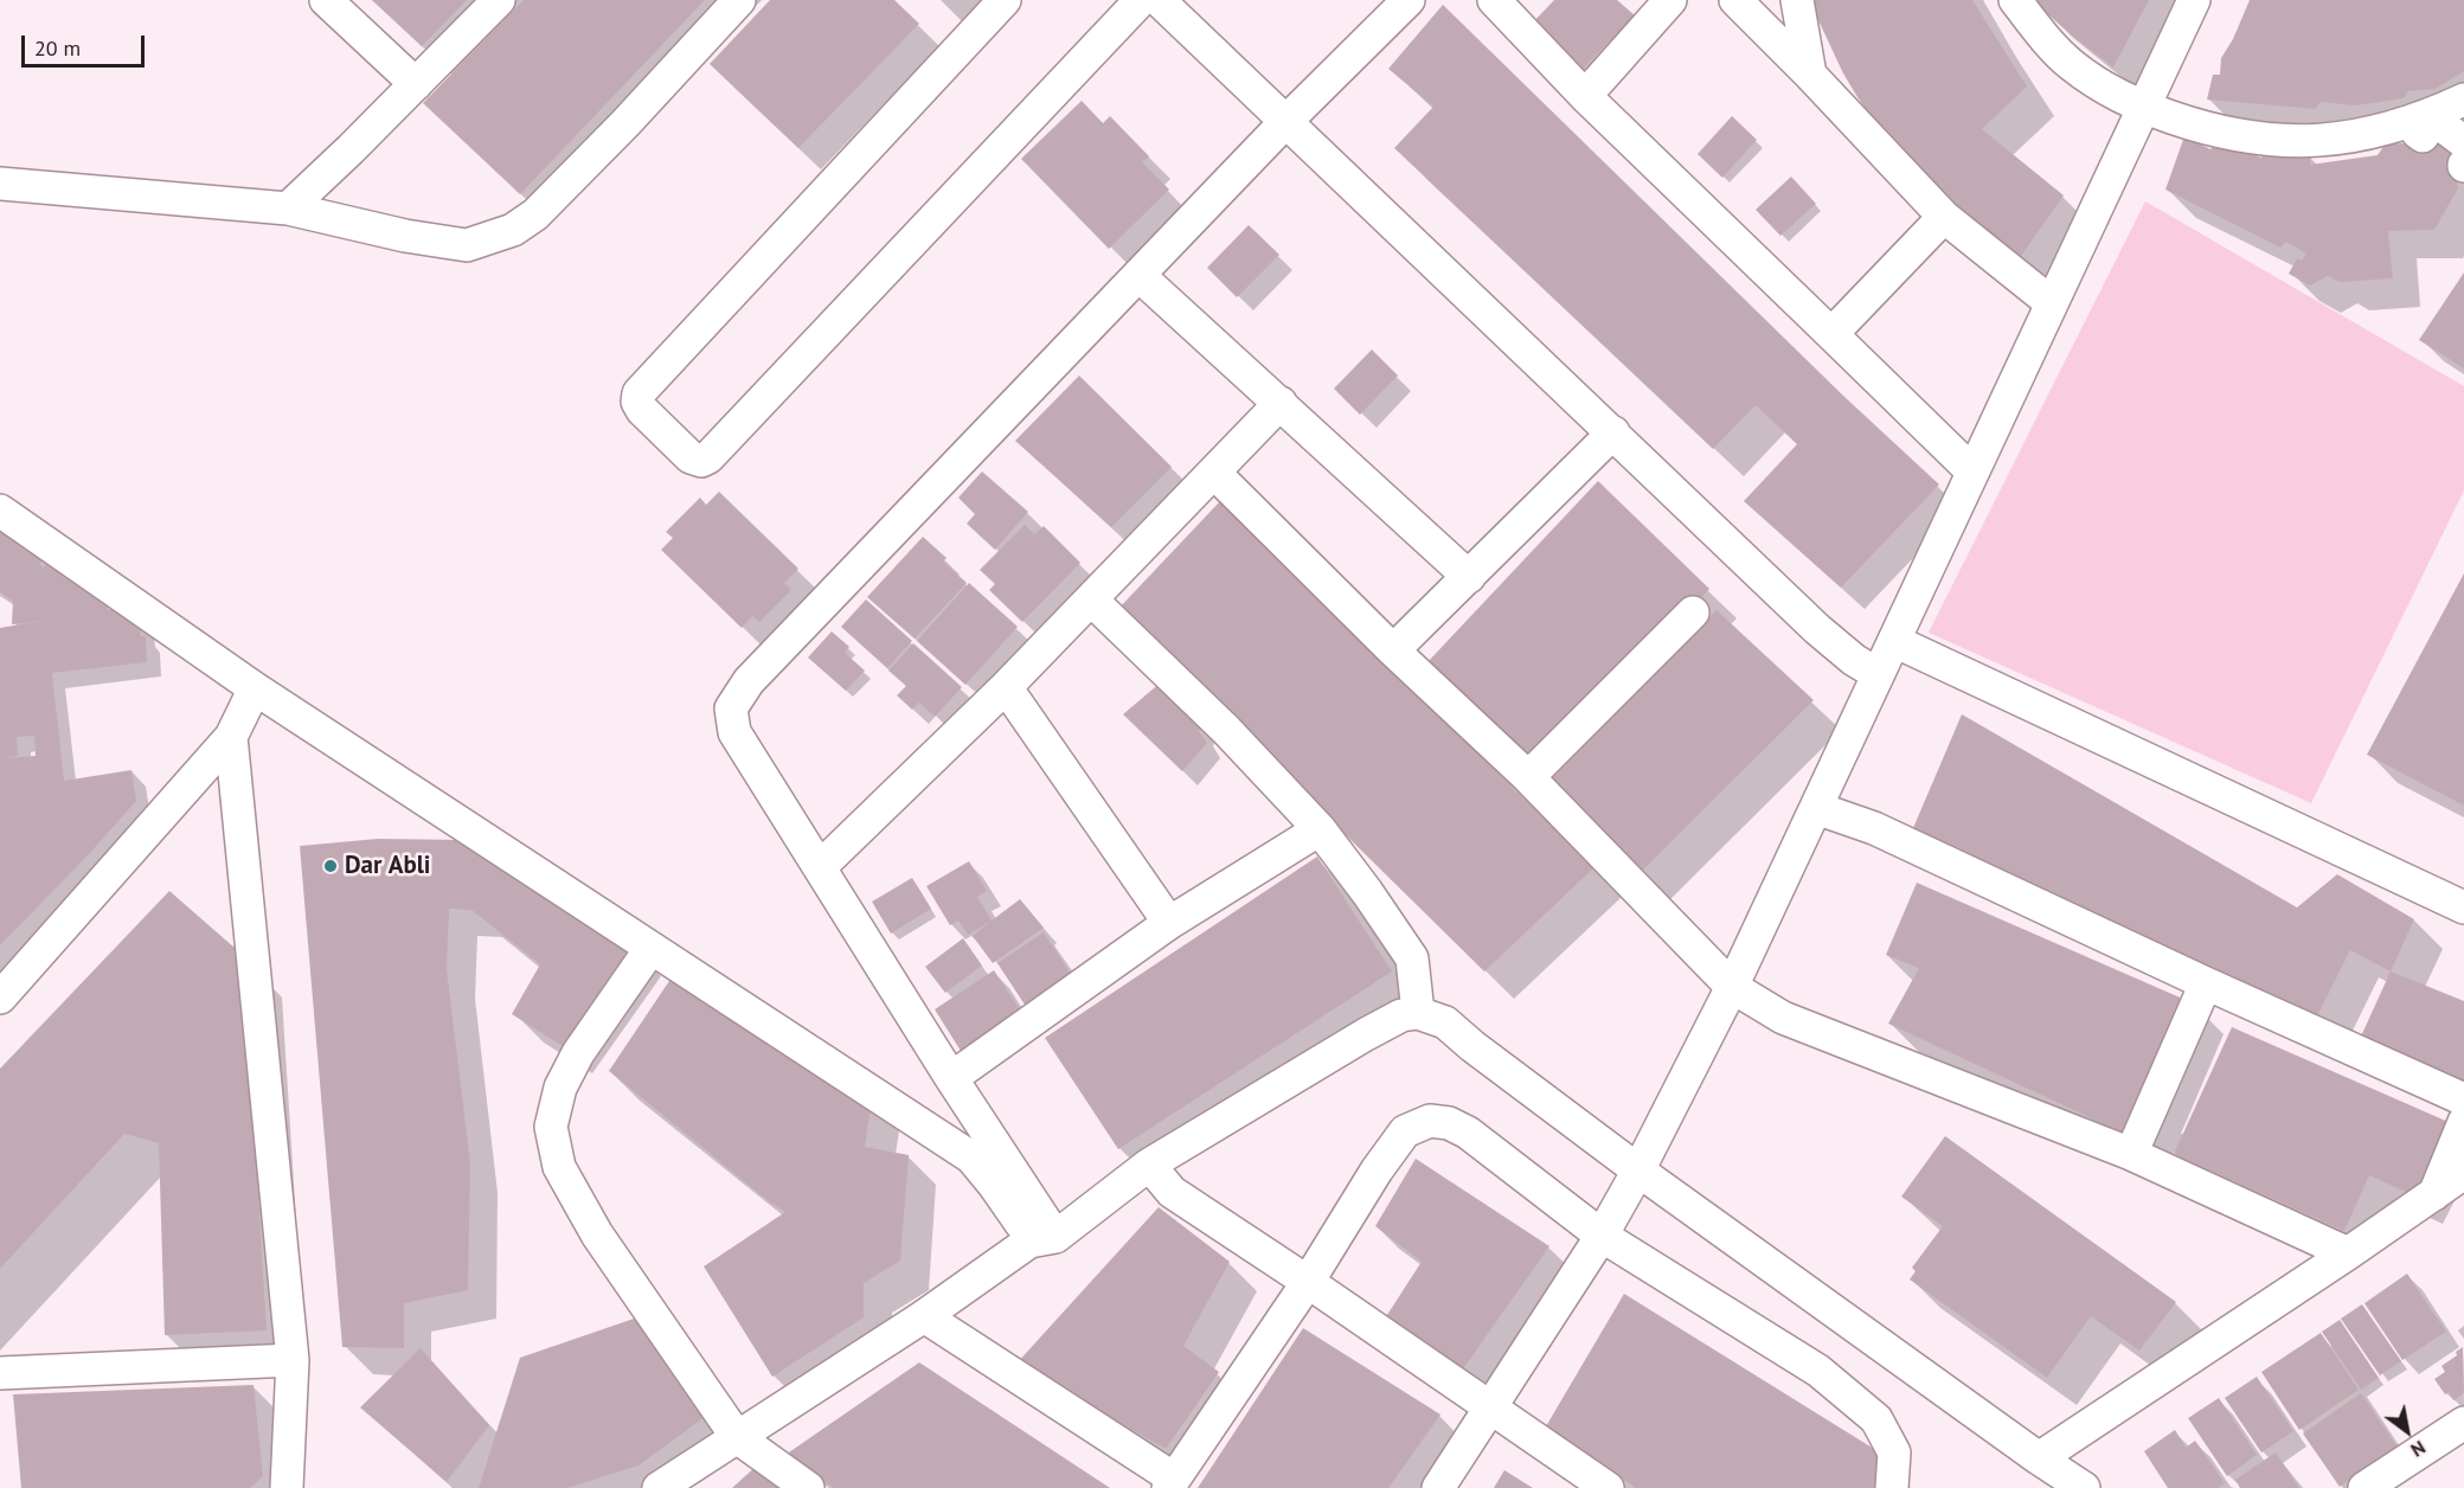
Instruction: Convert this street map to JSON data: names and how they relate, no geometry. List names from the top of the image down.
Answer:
{
  "places": ["Dar Abli"],
  "scale_bar": "20 m",
  "north": "bottom right"
}
